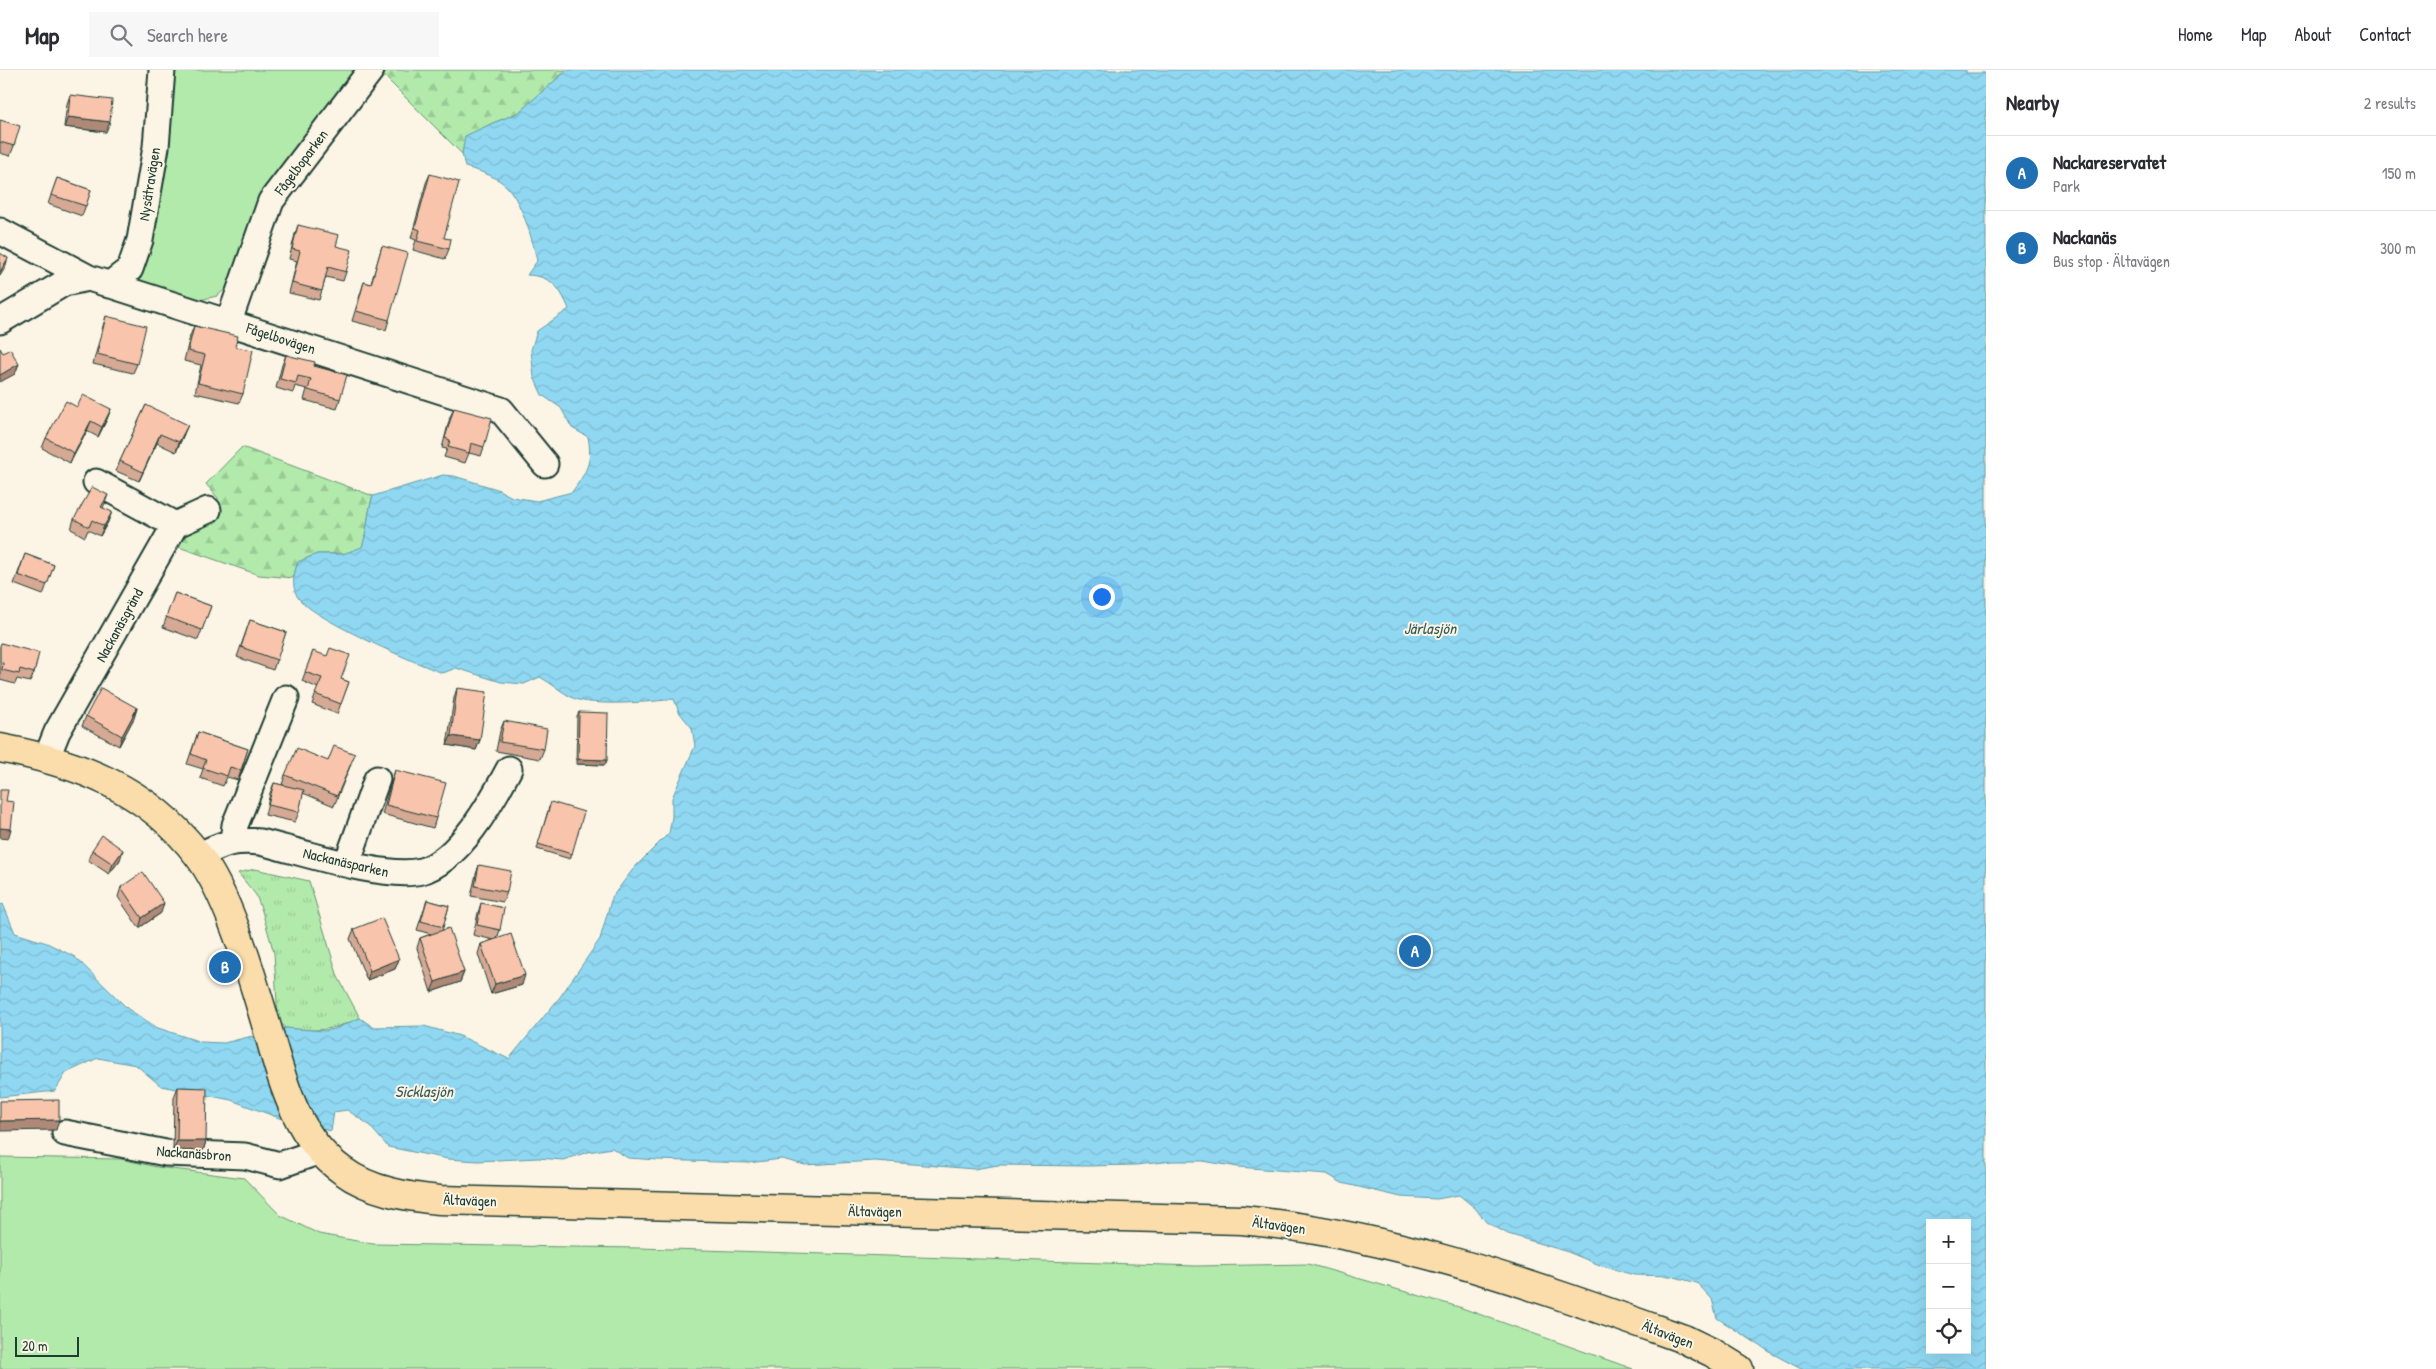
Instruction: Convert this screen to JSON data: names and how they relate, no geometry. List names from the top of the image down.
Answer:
{
  "streets": {
    "main road": ["Ältavägen"],
    "street": [
      "Fågelboparken",
      "Nysätravägen",
      "Fågelbovägen",
      "Nackanäsgränd",
      "Nackanäsparken",
      "Nackanäsbron"
    ]
  },
  "crossings": [
    ["Fågelboparken", "Fågelbovägen"],
    ["Nysätravägen", "Fågelbovägen"],
    ["Nackanäsgränd", "Ältavägen"],
    ["Nackanäsparken", "Ältavägen"],
    ["Nackanäsbron", "Ältavägen"]
  ],
  "water": ["Järlasjön", "Sicklasjön"],
  "scale_bar": "20 m",
  "page": {
    "header": "Map",
    "search": "Search here",
    "nav": [
      "Home",
      "Map",
      "About",
      "Contact"
    ],
    "heading": ["Nearby", "2 results"],
    "list": [
      {
        "mark": "A",
        "name": "Nackareservatet",
        "note": "Park",
        "value": "150 m"
      },
      {
        "mark": "B",
        "name": "Nackanäs",
        "note": "Bus stop · Ältavägen",
        "value": "300 m"
      }
    ],
    "pins": ["A", "B"],
    "map_buttons": ["+", "−"],
    "scale": "20 m"
  }
}
